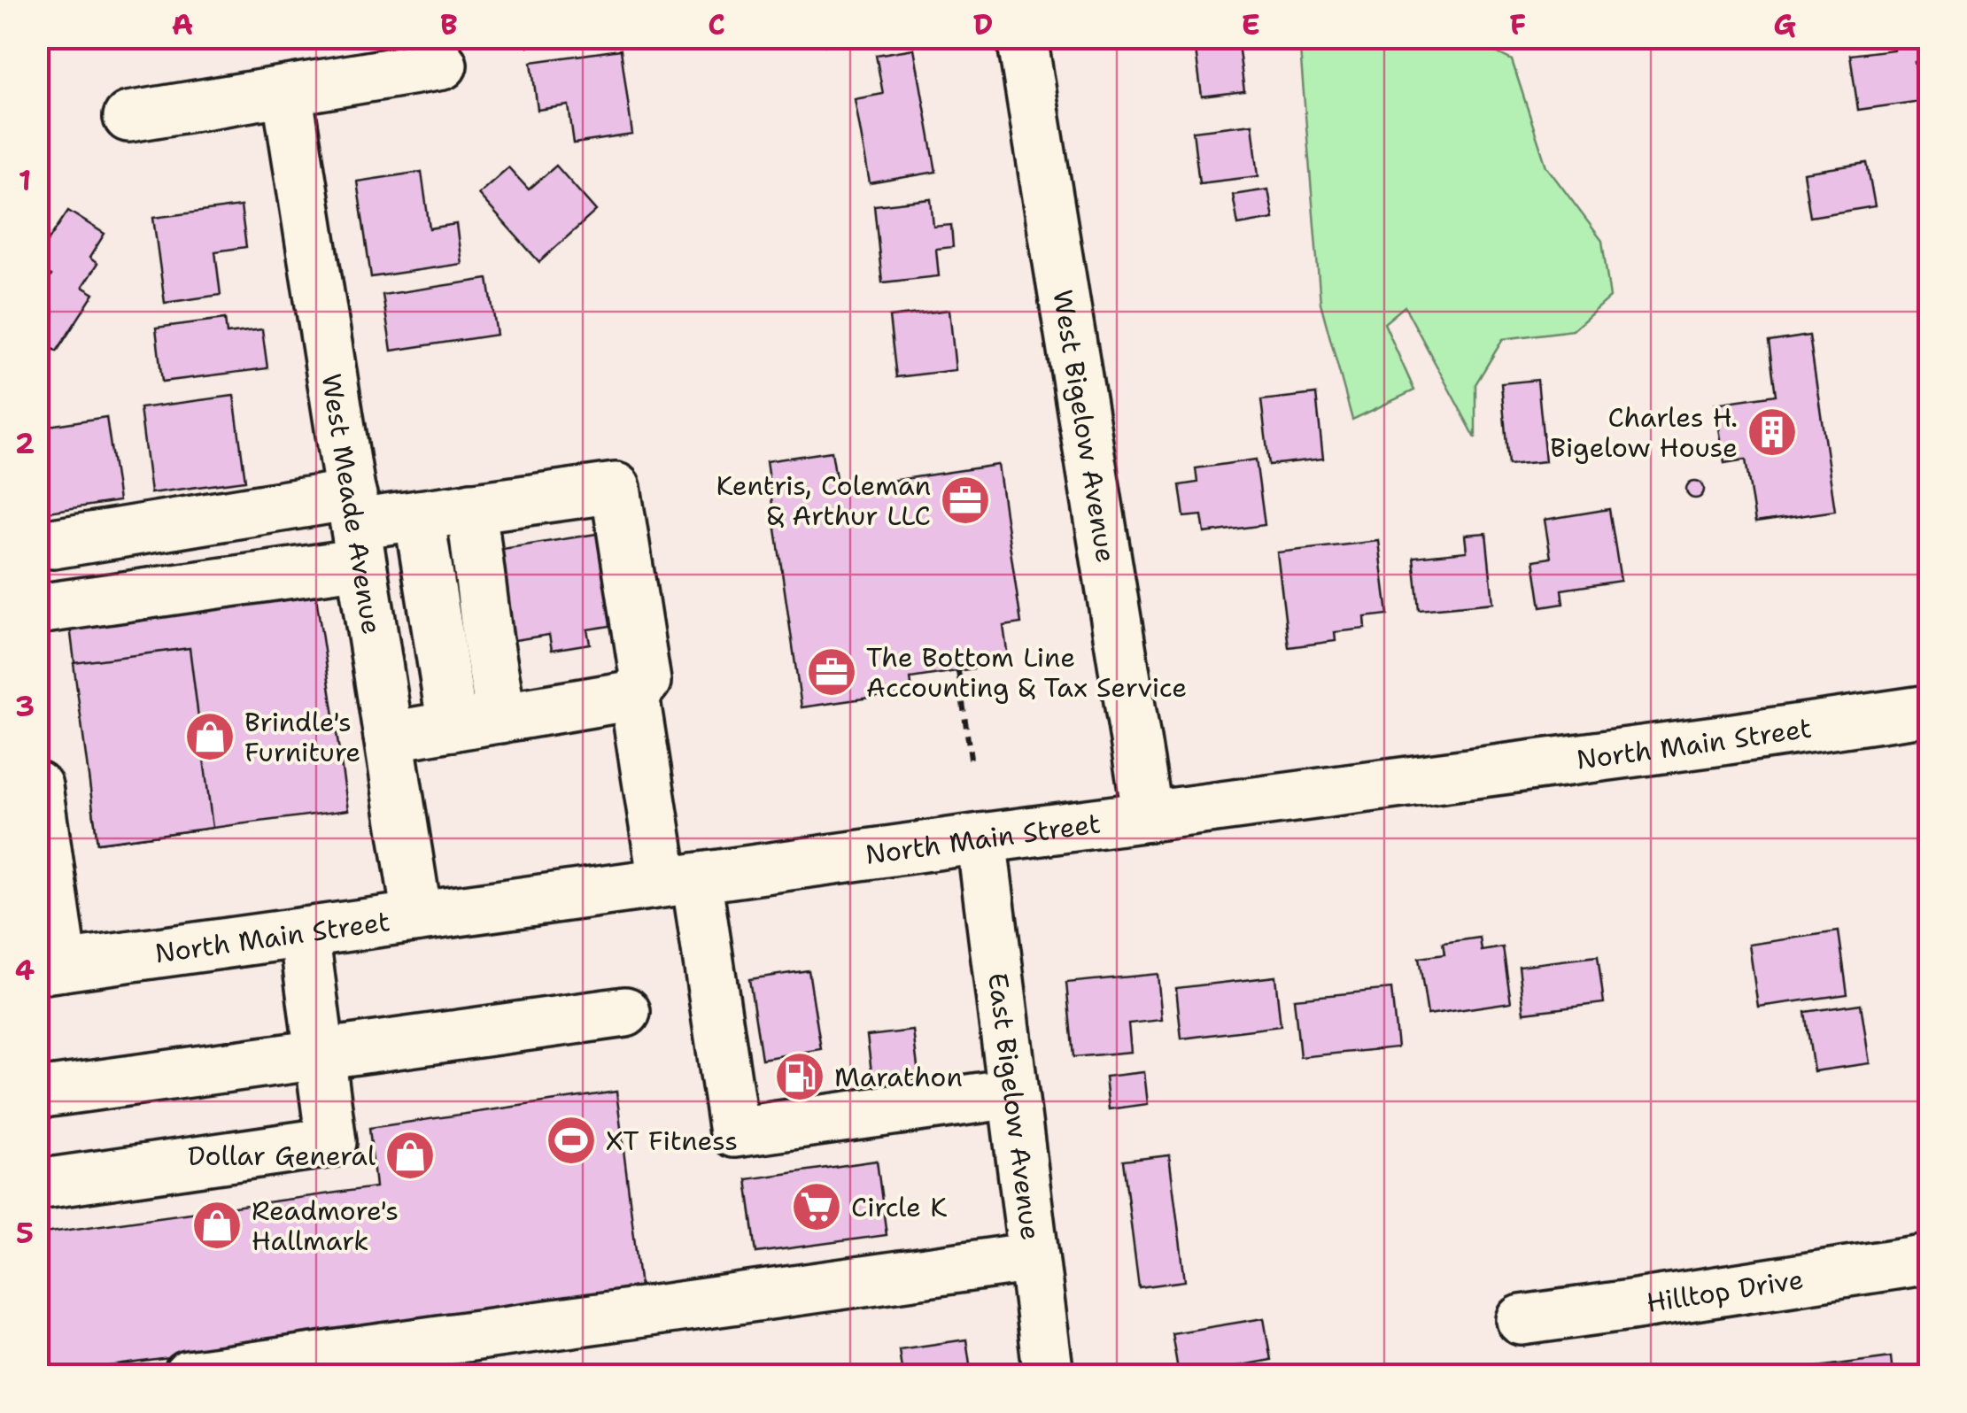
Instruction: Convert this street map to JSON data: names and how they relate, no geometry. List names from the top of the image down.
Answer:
{
  "streets": {
    "main road": [
      "West Bigelow Avenue",
      "West Meade Avenue",
      "North Main Street",
      "East Bigelow Avenue",
      "Hilltop Drive"
    ]
  },
  "crossings": [
    ["West Bigelow Avenue", "North Main Street"],
    ["West Meade Avenue", "North Main Street"],
    ["North Main Street", "East Bigelow Avenue"]
  ],
  "places": {
    "building": ["Charles H. Bigelow House"],
    "office": ["Kentris, Coleman & Arthur LLC", "The Bottom Line Accounting & Tax Service"],
    "shop": ["Brindle's Furniture", "Dollar General", "Readmore's Hallmark"],
    "fuel station": ["Marathon"],
    "sports": ["XT Fitness"],
    "supermarket": ["Circle K"]
  },
  "grid": {
    "columns": [
      "A",
      "B",
      "C",
      "D",
      "E",
      "F",
      "G"
    ],
    "rows": [
      "1",
      "2",
      "3",
      "4",
      "5"
    ]
  }
}
